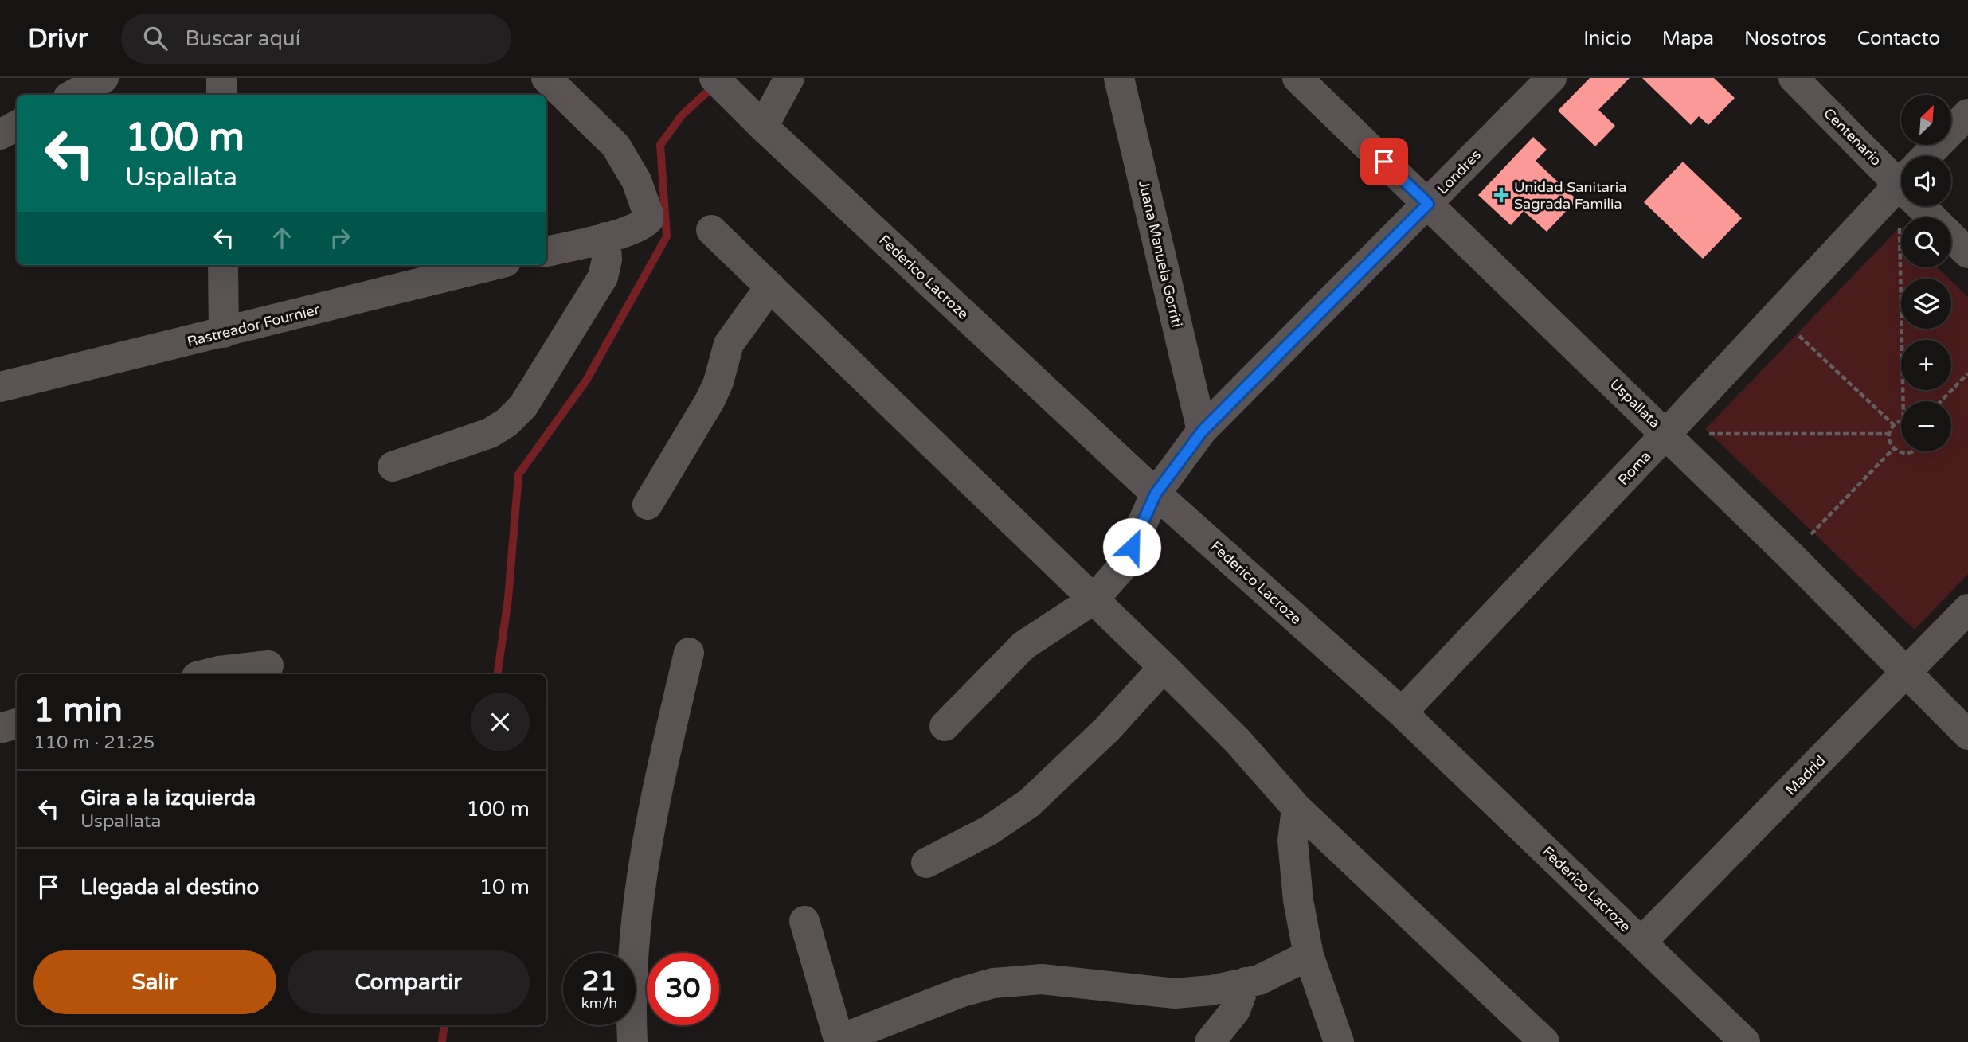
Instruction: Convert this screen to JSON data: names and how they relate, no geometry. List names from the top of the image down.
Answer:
{
  "streets": {
    "street": [
      "Centenario",
      "Londres",
      "Juana Manuela Gorriti",
      "Federico Lacroze",
      "Rastreador Fournier",
      "Uspallata",
      "Roma",
      "Madrid"
    ]
  },
  "crossings": [
    ["Londres", "Juana Manuela Gorriti"],
    ["Londres", "Federico Lacroze"],
    ["Londres", "Uspallata"],
    ["Federico Lacroze", "Roma"],
    ["Federico Lacroze", "Madrid"],
    ["Uspallata", "Roma"],
    ["Uspallata", "Madrid"]
  ],
  "places": {
    "health": ["Unidad Sanitaria Sagrada Familia"]
  },
  "north": "top right",
  "page": {
    "header": "Drivr",
    "search": "Buscar aquí",
    "nav": [
      "Inicio",
      "Mapa",
      "Nosotros",
      "Contacto"
    ],
    "map_buttons": ["+", "−"],
    "turn": ["100 m", "Uspallata"],
    "heading": ["1 min", "110 m · 21:25"],
    "list": [
      {
        "name": "Gira a la izquierda",
        "note": "Uspallata",
        "value": "100 m"
      },
      {
        "name": "Llegada al destino",
        "value": "10 m"
      }
    ],
    "buttons": ["Salir", "Compartir"],
    "speed": "21 km/h",
    "limit": "30"
  }
}
